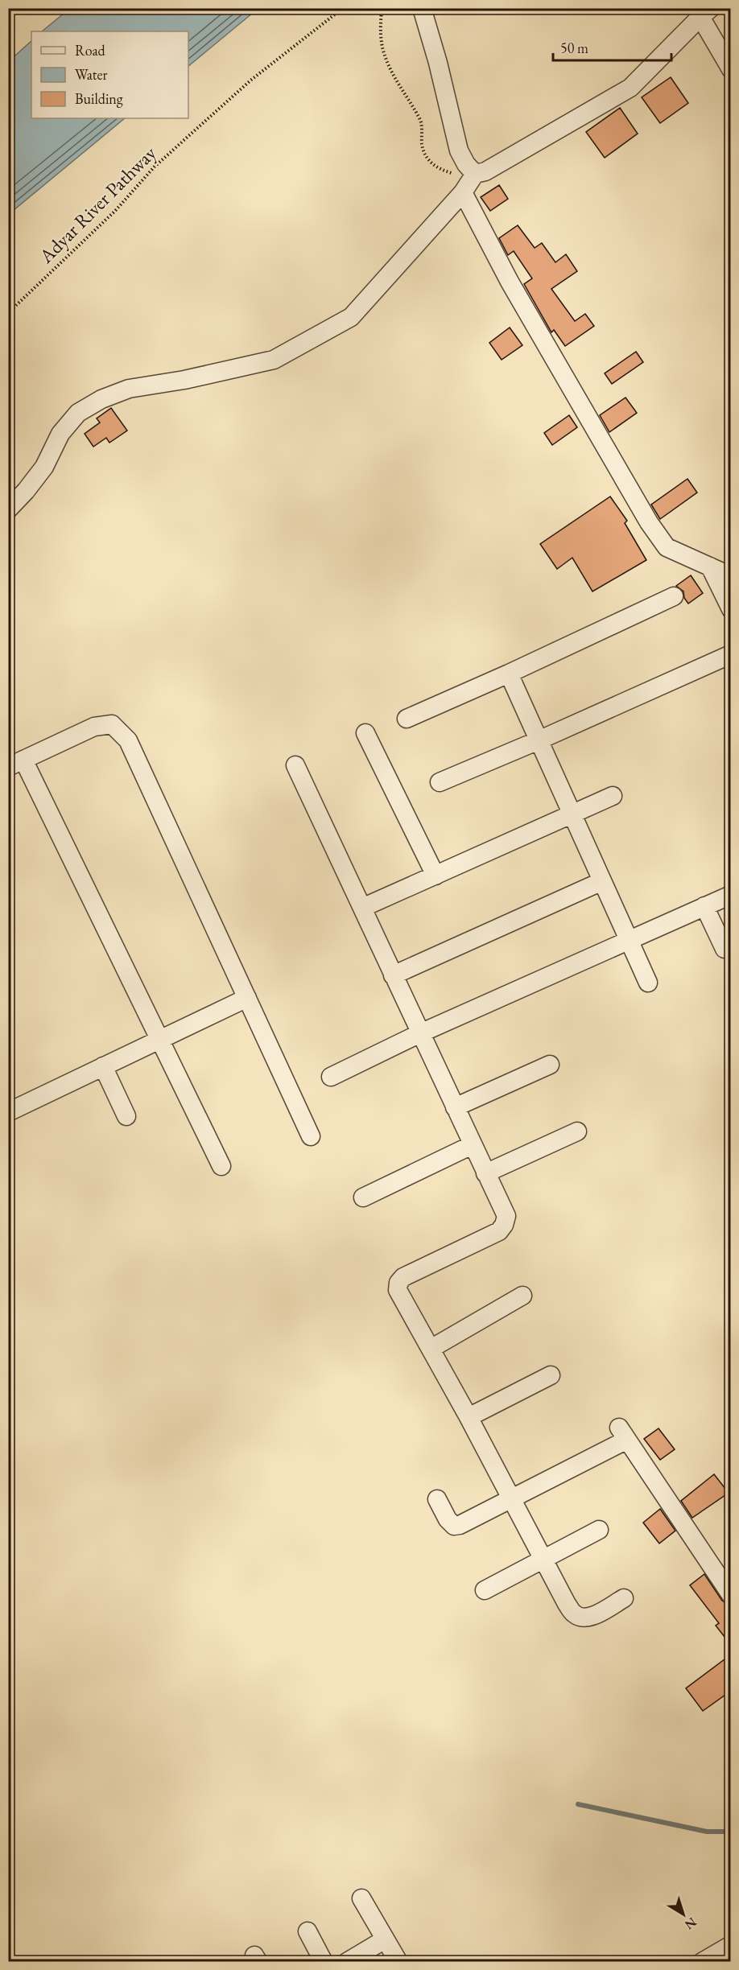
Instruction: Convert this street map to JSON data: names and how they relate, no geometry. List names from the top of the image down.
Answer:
{
  "streets": {
    "path": ["Adyar River Pathway"]
  },
  "legend": ["Road", "Water", "Building"],
  "scale_bar": "50 m",
  "north": "bottom right"
}
